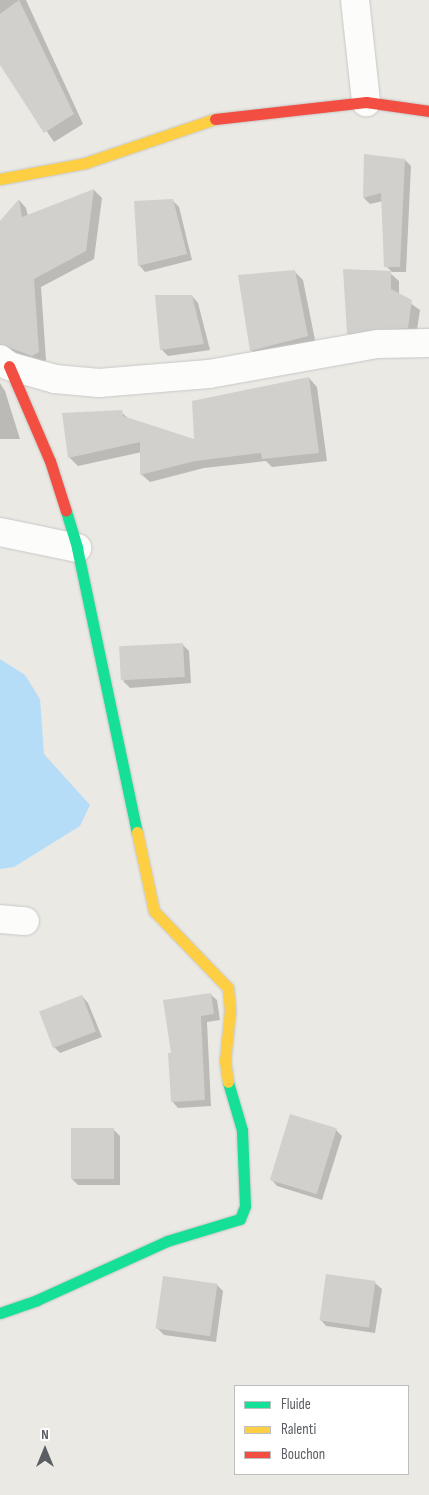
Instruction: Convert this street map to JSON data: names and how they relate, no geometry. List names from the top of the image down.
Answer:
{
  "legend": ["Fluide", "Ralenti", "Bouchon"],
  "north": "top"
}
